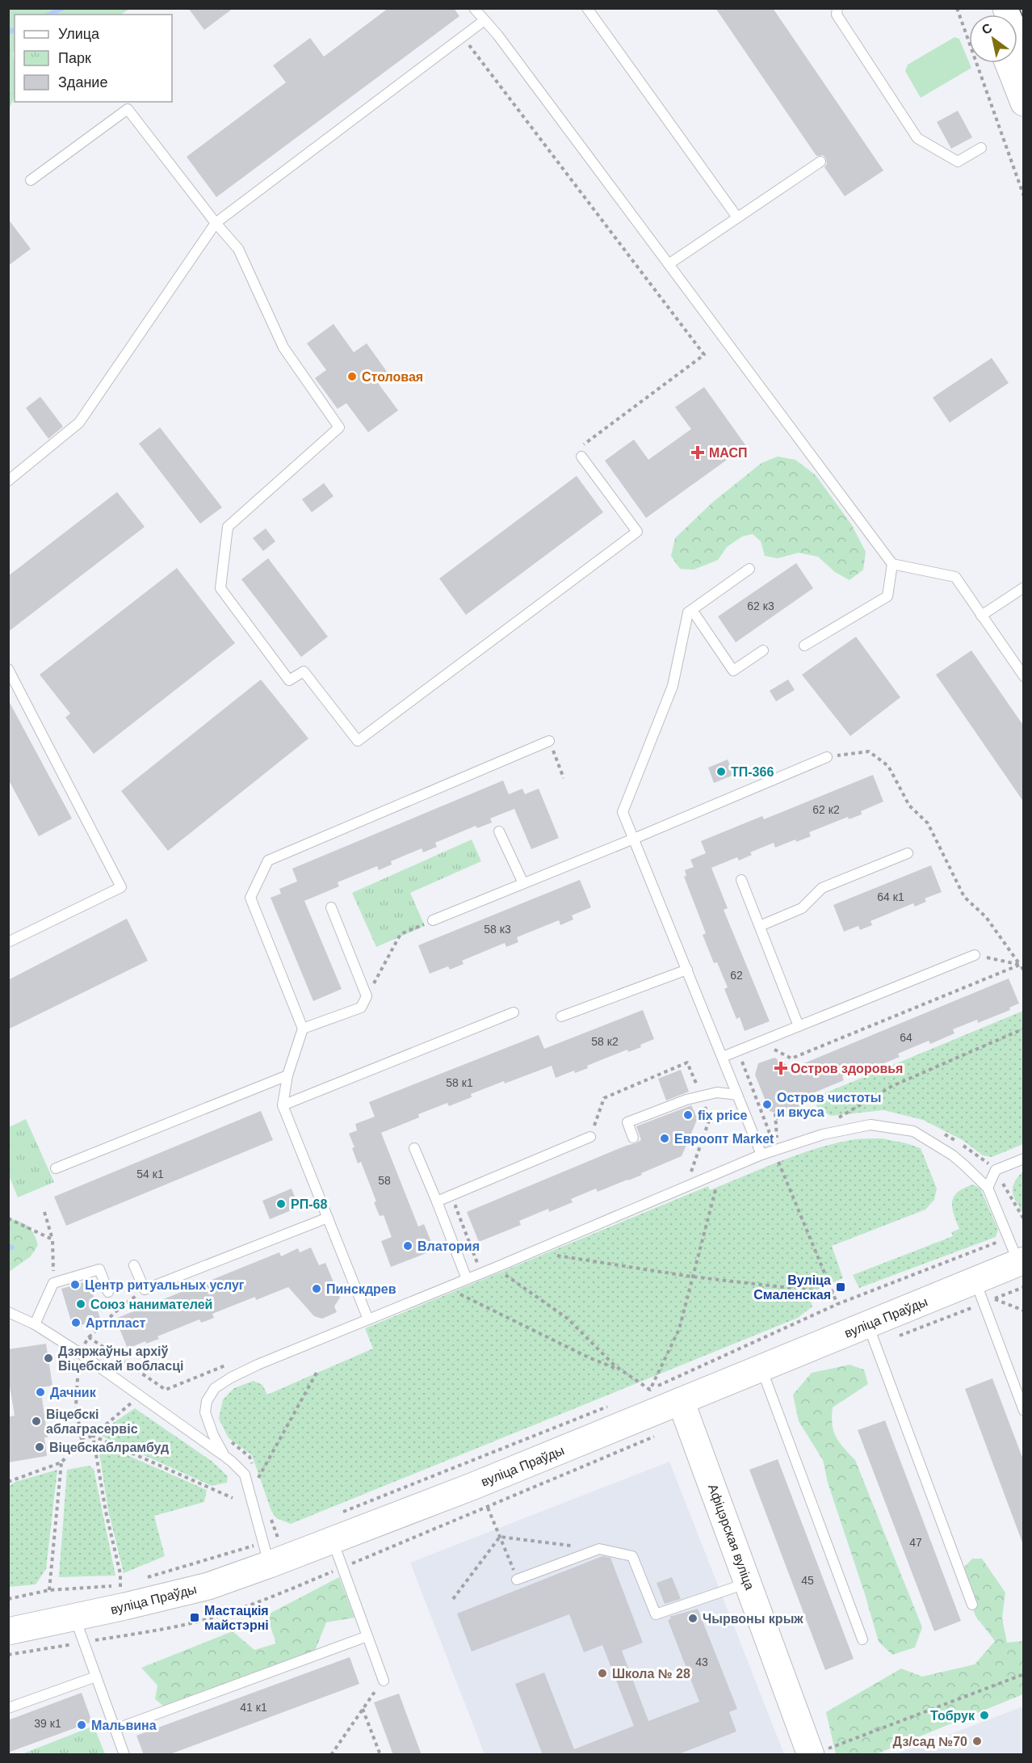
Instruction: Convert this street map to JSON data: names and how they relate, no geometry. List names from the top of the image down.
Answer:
{
  "streets": {
    "main road": ["вуліца Праўды", "Афіцэрская вуліца"]
  },
  "crossings": [
    ["вуліца Праўды", "Афіцэрская вуліца"]
  ],
  "places": {
    "other": [
      "Столовая",
      "ТП-366",
      "Остров чистоты и вкуса",
      "fix price",
      "Евроопт Market",
      "РП-68",
      "Влатория",
      "Центр ритуальных услуг",
      "Пинскдрев",
      "Союз нанимателей",
      "Артпласт",
      "Дзяржаўны архіў Віцебскай вобласці",
      "Дачник",
      "Віцебскі аблаграсервіс",
      "Віцебскаблрамбуд",
      "Чырвоны крыж",
      "Школа № 28",
      "Тобрук",
      "Мальвина",
      "Дз/сад №70"
    ],
    "health": ["МАСП", "Остров здоровья"],
    "transit": ["Вуліца Смаленская", "Мастацкія майстэрні"]
  },
  "house_numbers": [
    "62 к3",
    "62 к2",
    "64 к1",
    "58 к3",
    "62",
    "64",
    "58 к2",
    "58 к1",
    "54 к1",
    "58",
    "47",
    "45",
    "43",
    "41 к1",
    "39 к1"
  ],
  "legend": ["Улица", "Парк", "Здание"],
  "north": "top left"
}
